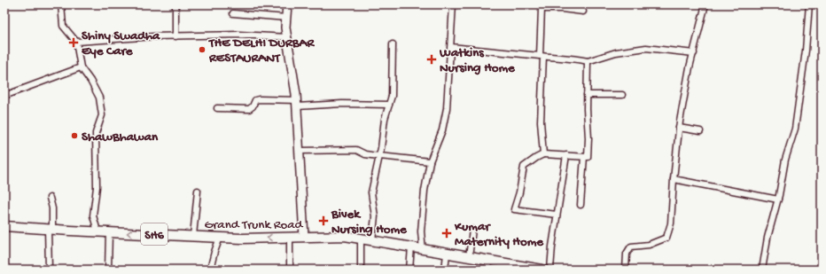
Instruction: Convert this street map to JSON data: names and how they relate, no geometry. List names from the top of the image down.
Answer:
{
  "streets": {
    "main road": ["Grand Trunk Road", "SH6"]
  },
  "places": {
    "health": [
      "Shiny Swadha Eye Care",
      "Watkins Nursing Home",
      "Bivek Nursing Home",
      "Kumar Maternity Home"
    ],
    "other": ["THE DELHI DURBAR RESTAURANT", "ShawBhawan"]
  }
}
